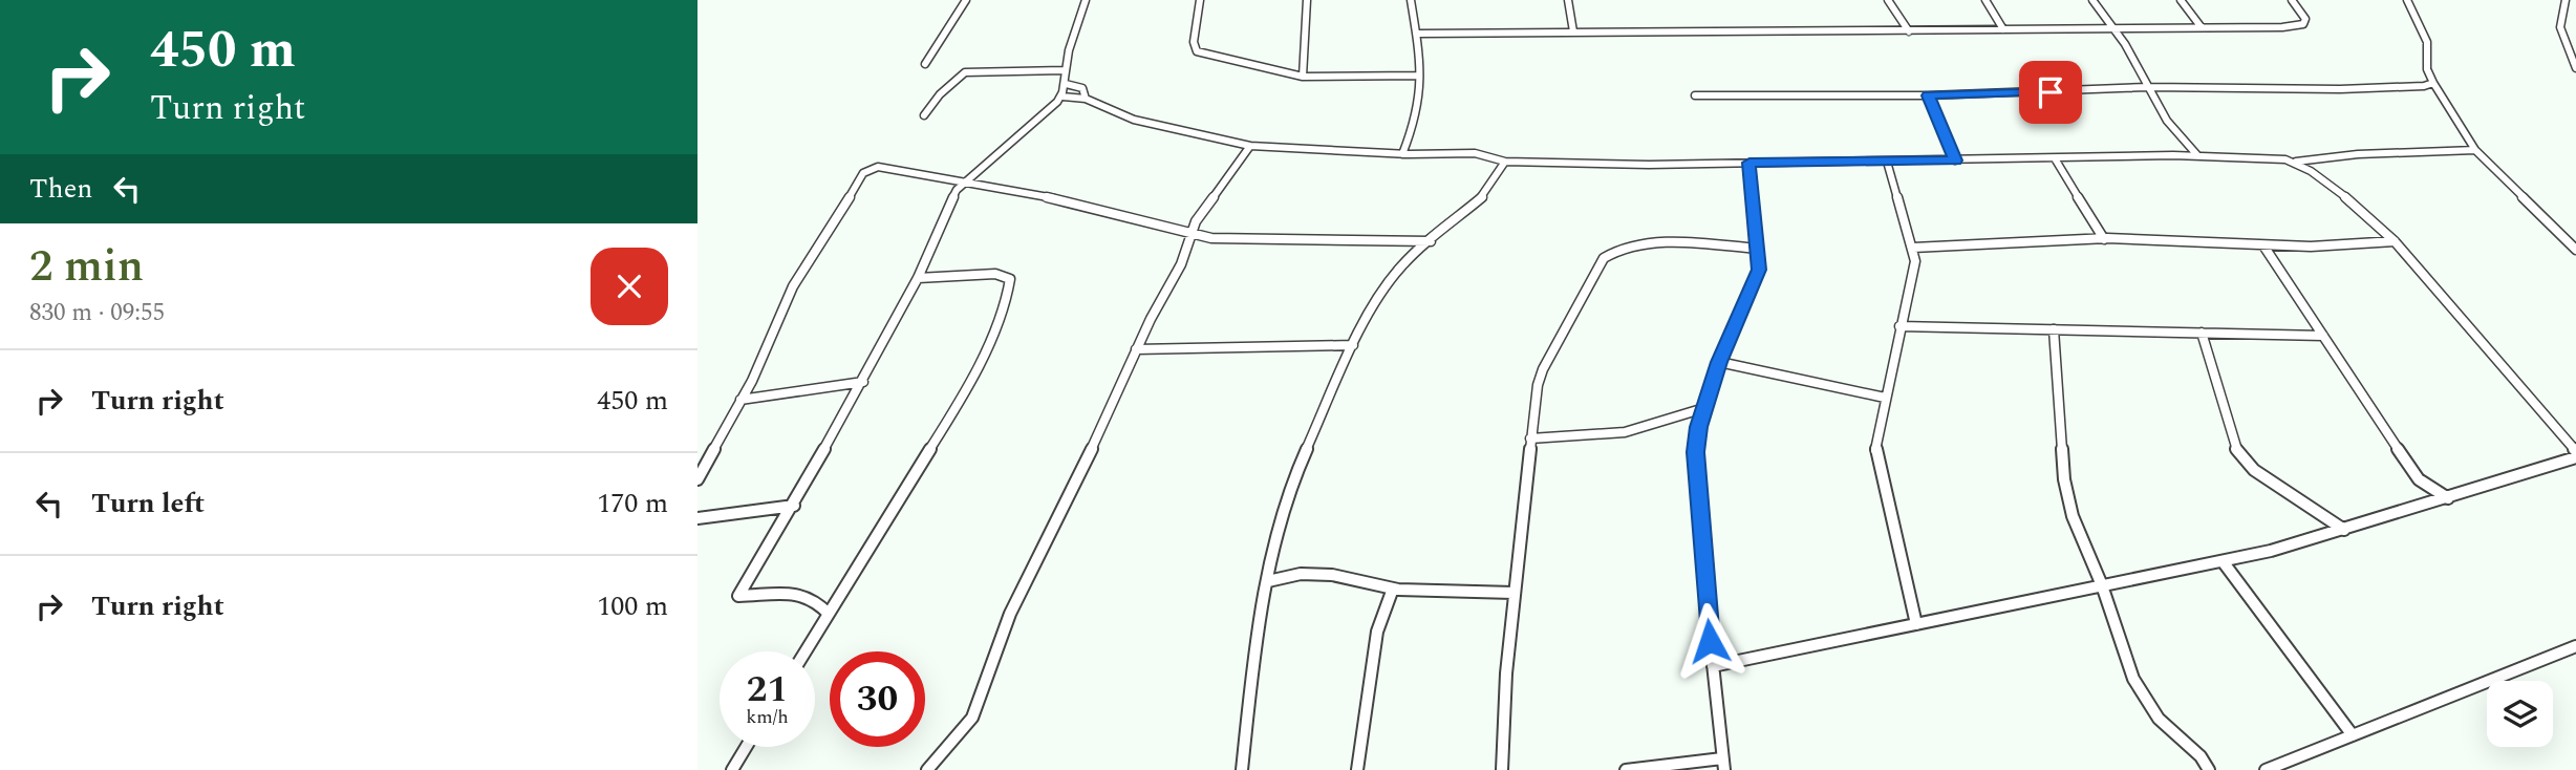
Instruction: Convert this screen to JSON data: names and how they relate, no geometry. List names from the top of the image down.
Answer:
{
  "page": {
    "turn": ["450 m", "Turn right"],
    "then": "Then",
    "heading": ["2 min", "830 m · 09:55"],
    "list": [
      {
        "name": "Turn right",
        "value": "450 m"
      },
      {
        "name": "Turn left",
        "value": "170 m"
      },
      {
        "name": "Turn right",
        "value": "100 m"
      }
    ],
    "speed": "21 km/h",
    "limit": "30"
  }
}
